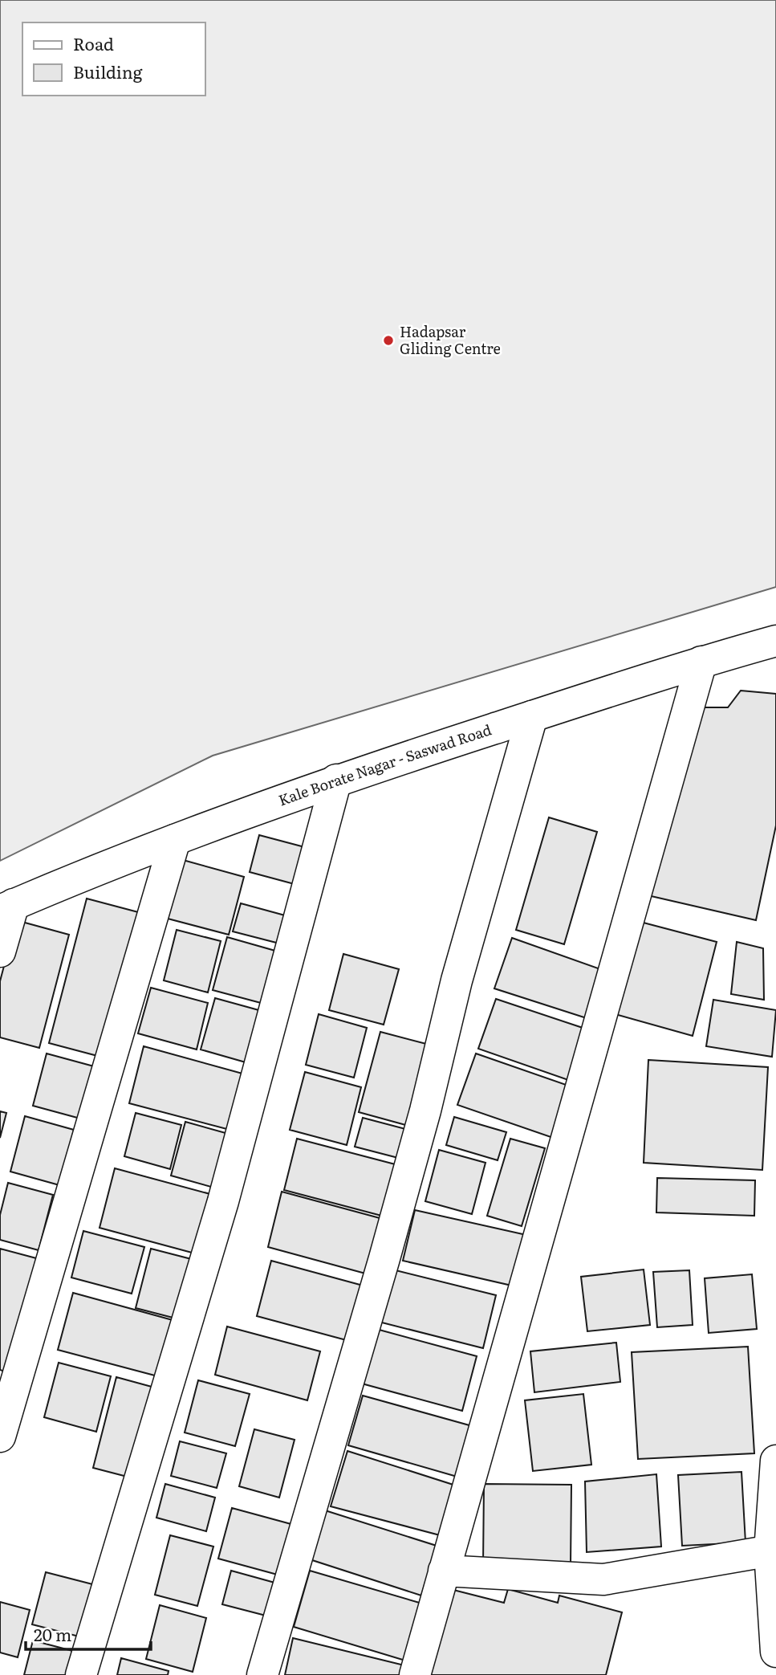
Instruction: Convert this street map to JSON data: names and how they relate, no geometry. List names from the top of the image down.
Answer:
{
  "streets": {
    "street": ["Kale Borate Nagar - Saswad Road"]
  },
  "places": ["Hadapsar Gliding Centre"],
  "legend": ["Road", "Building"],
  "scale_bar": "20 m"
}
